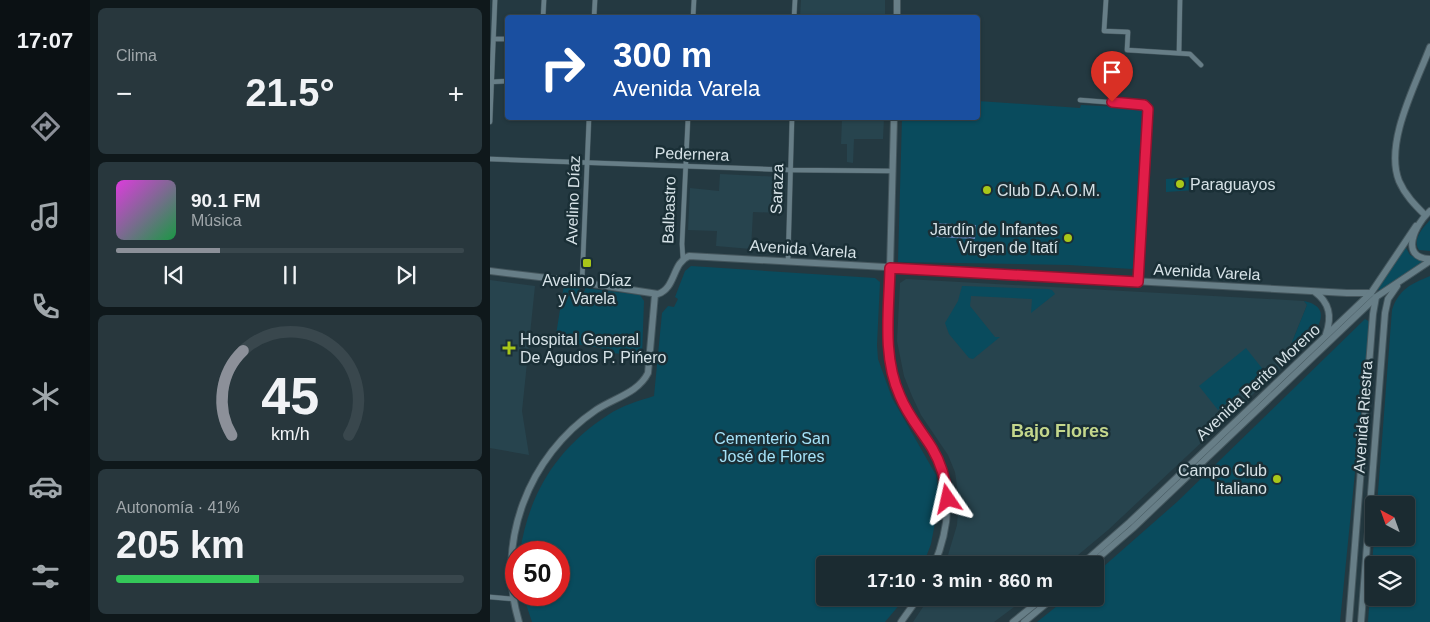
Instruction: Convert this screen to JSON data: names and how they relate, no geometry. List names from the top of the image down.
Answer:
{
  "streets": {
    "main road": [
      "Balbastro",
      "Avenida Varela",
      "Avenida Perito Moreno",
      "Avenida Riestra"
    ],
    "street": ["Pedernera", "Saraza", "Avelino Díaz"]
  },
  "crossings": [
    ["Pedernera", "Saraza"],
    ["Pedernera", "Avelino Díaz"],
    ["Pedernera", "Balbastro"],
    ["Saraza", "Avenida Varela"],
    ["Balbastro", "Avenida Varela"],
    ["Avenida Varela", "Avenida Perito Moreno"],
    ["Avenida Varela", "Avenida Riestra"],
    ["Avenida Perito Moreno", "Avenida Riestra"]
  ],
  "districts": ["Bajo Flores"],
  "parks": ["Cementerio San José de Flores"],
  "places": {
    "other": [
      "Paraguayos",
      "Club D.A.O.M.",
      "Jardín de Infantes Virgen de Itatí",
      "Campo Club Italiano"
    ],
    "transit": ["Avelino Díaz y Varela"],
    "health": ["Hospital General De Agudos P. Pińero"]
  },
  "north": "top left",
  "page": {
    "tabs": "17:07",
    "tile": [
      "Clima",
      ["Autonomía · 41%", "205 km"]
    ],
    "turn": ["300 m", "Avenida Varela"],
    "heat": ["−", "21.5°", "+"],
    "song": ["90.1 FM", "Música"],
    "limit": "50",
    "trip": "17:10 · 3 min · 860 m",
    "gauge": ["45", "km/h"]
  }
}
